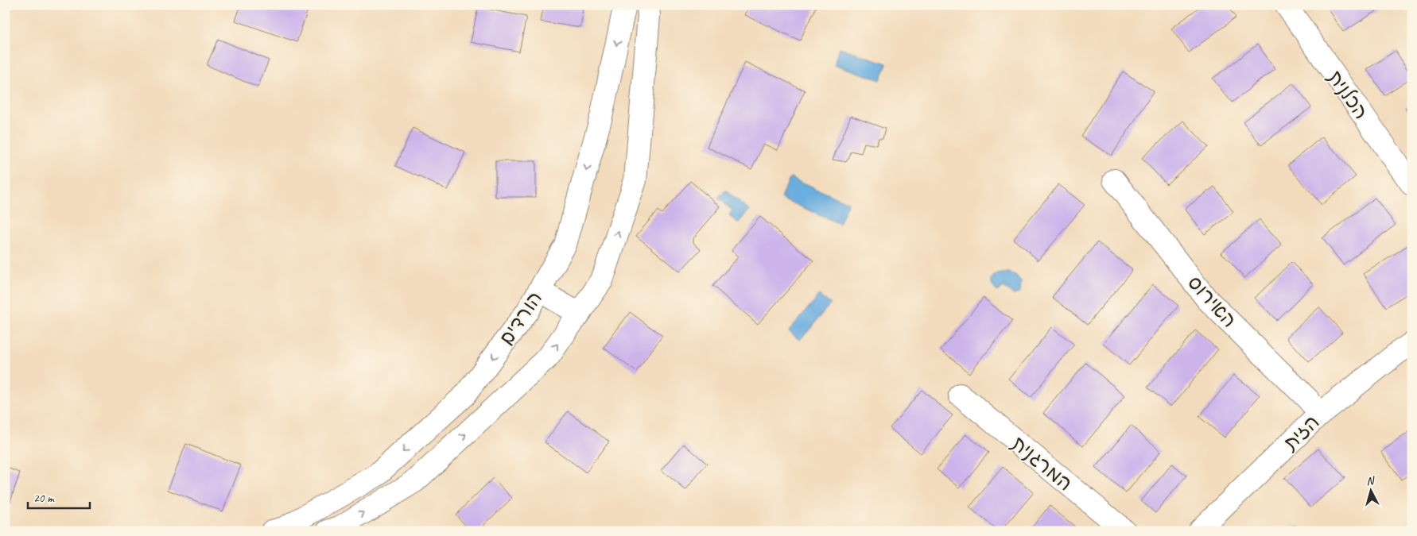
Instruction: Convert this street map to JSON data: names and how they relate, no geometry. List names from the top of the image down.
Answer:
{
  "streets": {
    "street": [
      "הכלנית",
      "האירוס",
      "הורדים",
      "הזית",
      "המרגנית"
    ]
  },
  "crossings": [
    ["האירוס", "הזית"]
  ],
  "scale_bar": "20 m",
  "north": "top"
}
